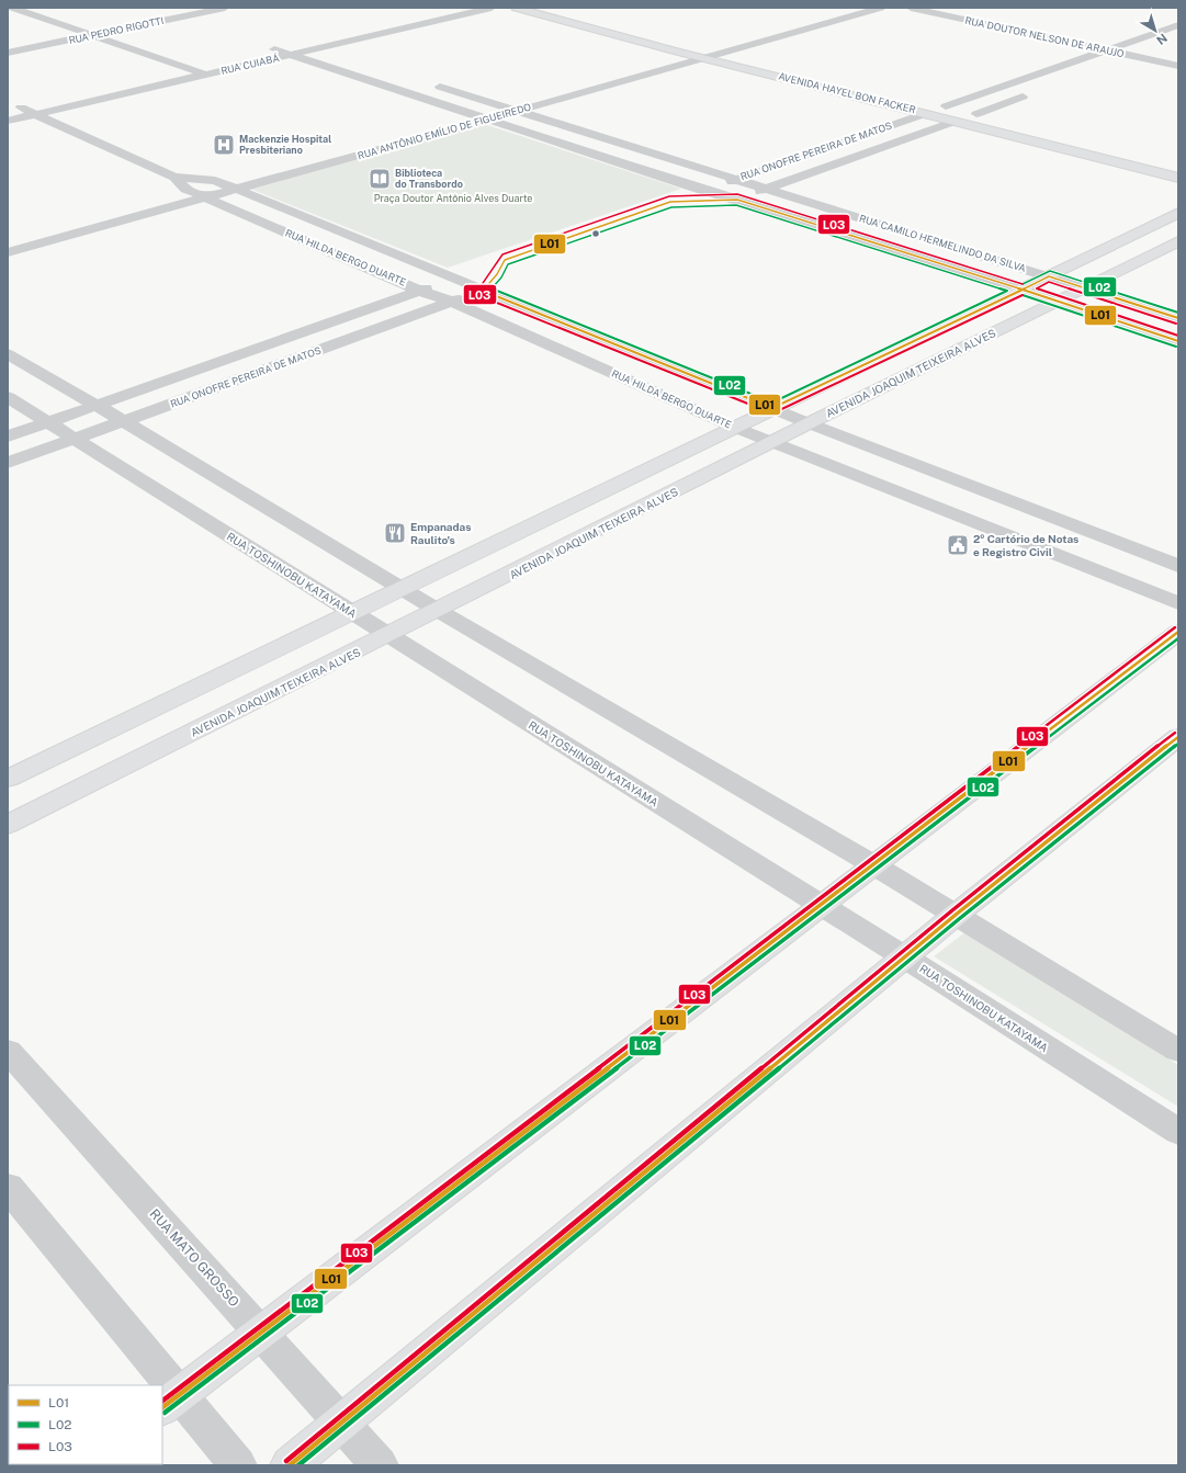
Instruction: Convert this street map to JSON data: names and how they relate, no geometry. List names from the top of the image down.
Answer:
{
  "streets": {
    "main road": ["AVENIDA HAYEL BON FACKER", "AVENIDA JOAQUIM TEIXEIRA ALVES"],
    "street": [
      "RUA PEDRO RIGOTTI",
      "RUA DOUTOR NELSON DE ARAUJO",
      "RUA CUIABÁ",
      "RUA ANTÔNIO EMÍLIO DE FIGUEIREDO",
      "RUA ONOFRE PEREIRA DE MATOS",
      "RUA CAMILO HERMELINDO DA SILVA",
      "RUA HILDA BERGO DUARTE",
      "RUA TOSHINOBU KATAYAMA",
      "RUA MATO GROSSO"
    ]
  },
  "crossings": [
    ["RUA CUIABÁ", "RUA HILDA BERGO DUARTE"],
    ["AVENIDA HAYEL BON FACKER", "RUA ANTÔNIO EMÍLIO DE FIGUEIREDO"],
    ["AVENIDA HAYEL BON FACKER", "RUA ONOFRE PEREIRA DE MATOS"],
    ["RUA ANTÔNIO EMÍLIO DE FIGUEIREDO", "RUA CAMILO HERMELINDO DA SILVA"],
    ["RUA ANTÔNIO EMÍLIO DE FIGUEIREDO", "RUA HILDA BERGO DUARTE"],
    ["RUA ONOFRE PEREIRA DE MATOS", "RUA CAMILO HERMELINDO DA SILVA"],
    ["RUA ONOFRE PEREIRA DE MATOS", "RUA HILDA BERGO DUARTE"],
    ["RUA ONOFRE PEREIRA DE MATOS", "RUA TOSHINOBU KATAYAMA"],
    ["RUA CAMILO HERMELINDO DA SILVA", "AVENIDA JOAQUIM TEIXEIRA ALVES"],
    ["RUA HILDA BERGO DUARTE", "AVENIDA JOAQUIM TEIXEIRA ALVES"],
    ["AVENIDA JOAQUIM TEIXEIRA ALVES", "RUA TOSHINOBU KATAYAMA"]
  ],
  "parks": ["Praça Doutor Antônio Alves Duarte"],
  "places": {
    "hospital": ["Mackenzie Hospital Presbiteriano"],
    "library": ["Biblioteca do Transbordo"],
    "restaurant": ["Empanadas Raulito's"],
    "public building": ["2º Cartório de Notas e Registro Civil"]
  },
  "lines": ["transit line L03", "transit line L01", "transit line L02"],
  "legend": ["L01", "L02", "L03"],
  "north": "bottom right"
}
